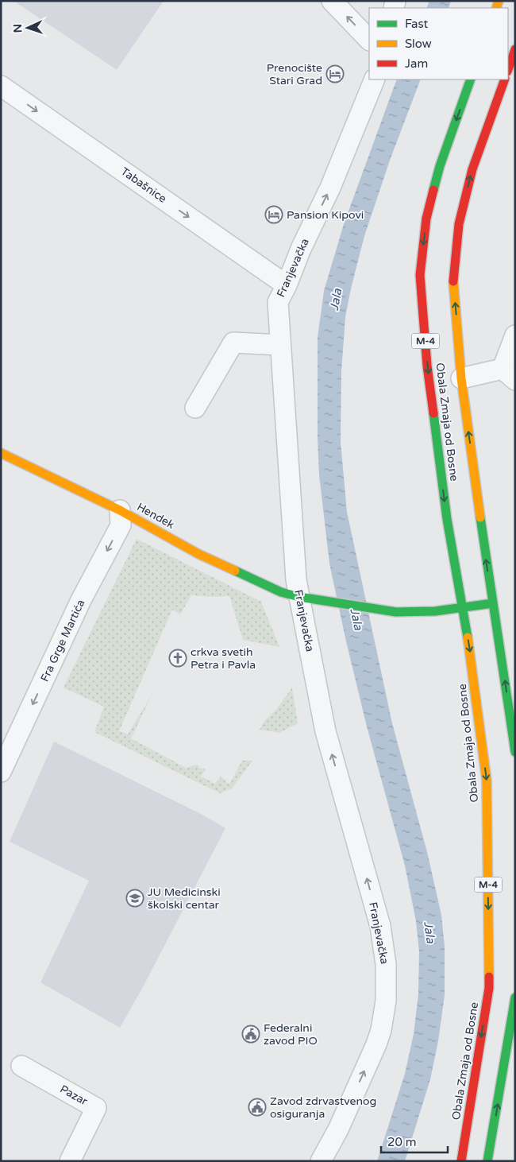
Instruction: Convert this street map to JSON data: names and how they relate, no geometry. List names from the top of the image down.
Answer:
{
  "streets": {
    "main road": ["M-4", "Obala Zmaja od Bosne", "Hendek"],
    "street": [
      "Tabašnice",
      "Franjevačka",
      "Fra Grge Martića",
      "Pazar"
    ]
  },
  "crossings": [
    ["Tabašnice", "Franjevačka"],
    ["Franjevačka", "Hendek"],
    ["Obala Zmaja od Bosne", "Hendek"],
    ["Hendek", "Fra Grge Martića"]
  ],
  "one_way": ["Tabašnice", "Franjevačka", "Fra Grge Martića"],
  "water": ["Jala"],
  "places": {
    "hotel": ["Prenocište Stari Grad", "Pansion Kipovi"],
    "church": ["crkva svetih Petra i Pavla"],
    "school or university": ["JU Medicinski školski centar"],
    "public building": ["Federalni zavod PIO", "Zavod zdrvastvenog osiguranja"]
  },
  "legend": ["Fast", "Slow", "Jam"],
  "scale_bar": "20 m",
  "north": "left"
}
